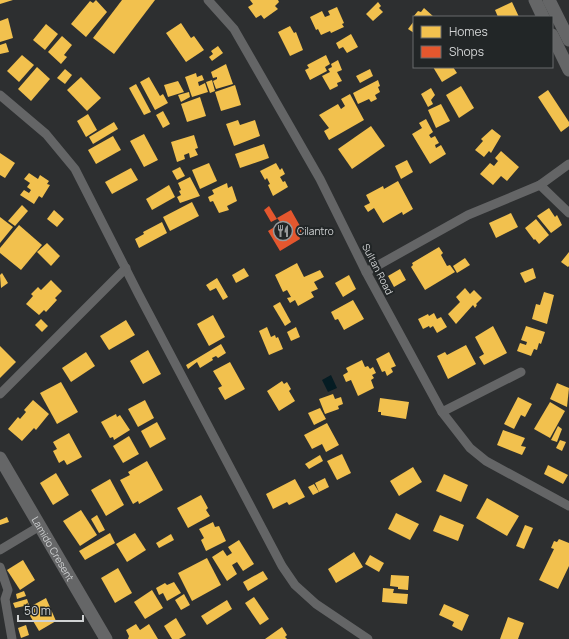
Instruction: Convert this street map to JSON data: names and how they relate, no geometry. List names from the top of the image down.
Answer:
{
  "streets": {
    "street": ["Sultan Road", "Lamido Cresent"]
  },
  "places": {
    "restaurant": ["Cilantro"]
  },
  "legend": ["Homes", "Shops"],
  "scale_bar": "50 m"
}
